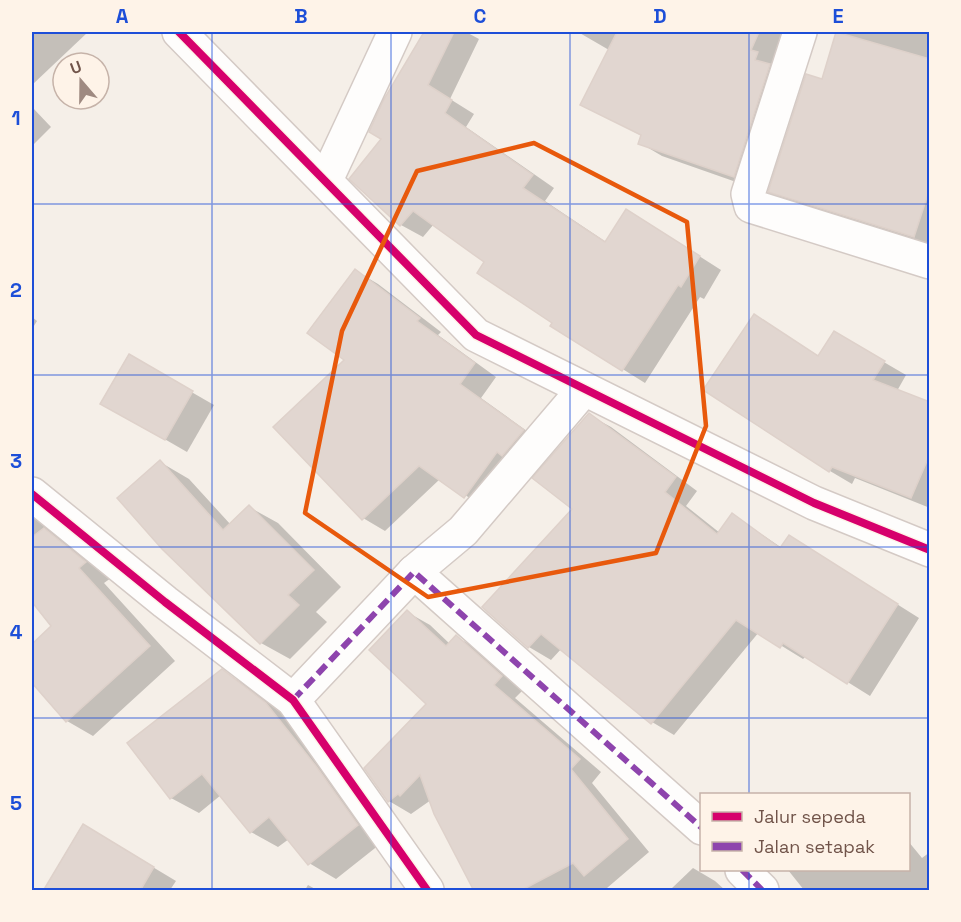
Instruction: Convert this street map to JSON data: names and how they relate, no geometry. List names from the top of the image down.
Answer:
{
  "legend": ["Jalur sepeda", "Jalan setapak"],
  "north": "top",
  "grid": {
    "columns": [
      "A",
      "B",
      "C",
      "D",
      "E"
    ],
    "rows": [
      "1",
      "2",
      "3",
      "4",
      "5"
    ]
  }
}
